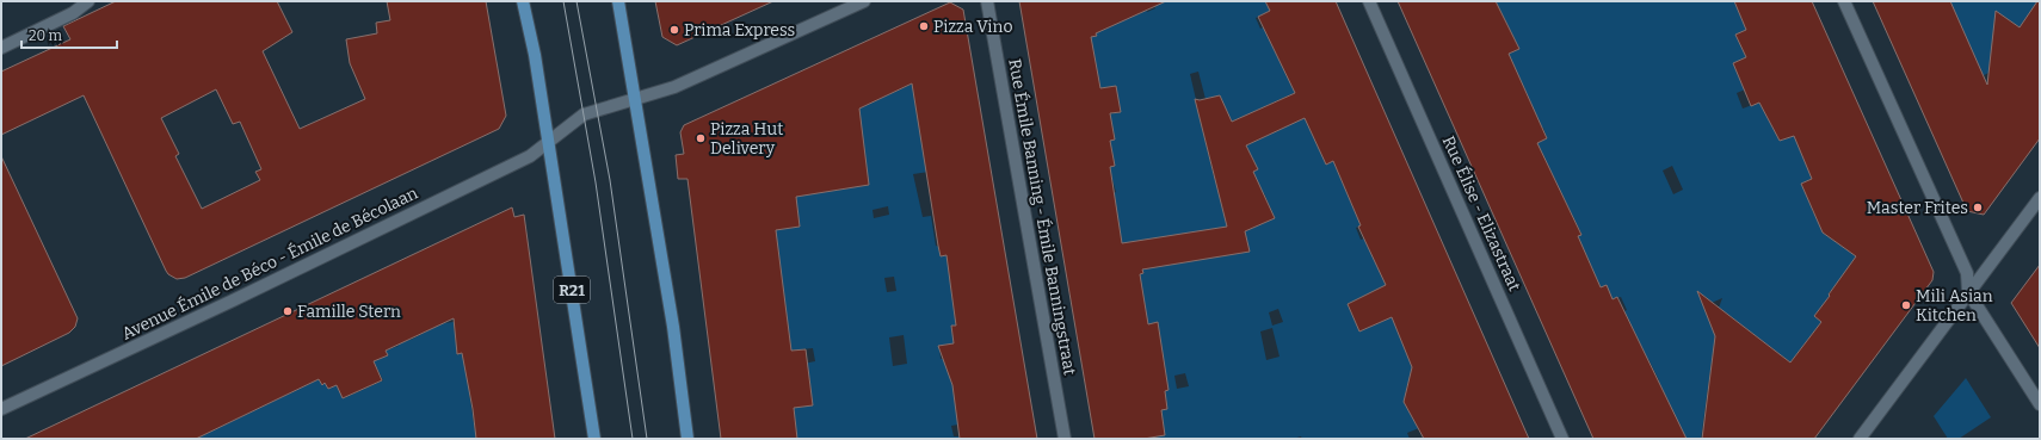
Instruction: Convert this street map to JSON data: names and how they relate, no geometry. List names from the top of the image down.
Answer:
{
  "streets": {
    "main road": ["R21"],
    "street": ["Rue Élise - Elizastraat", "Rue Émile Banning - Émile Banningstraat", "Avenue Émile de Béco - Émile de Bécolaan"]
  },
  "crossings": [
    ["Avenue Émile de Béco - Émile de Bécolaan", "R21"]
  ],
  "places": [
    "Pizza Vino",
    "Prima Express",
    "Pizza Hut Delivery",
    "Master Frites",
    "Mili Asian Kitchen",
    "Famille Stern"
  ],
  "scale_bar": "20 m"
}
